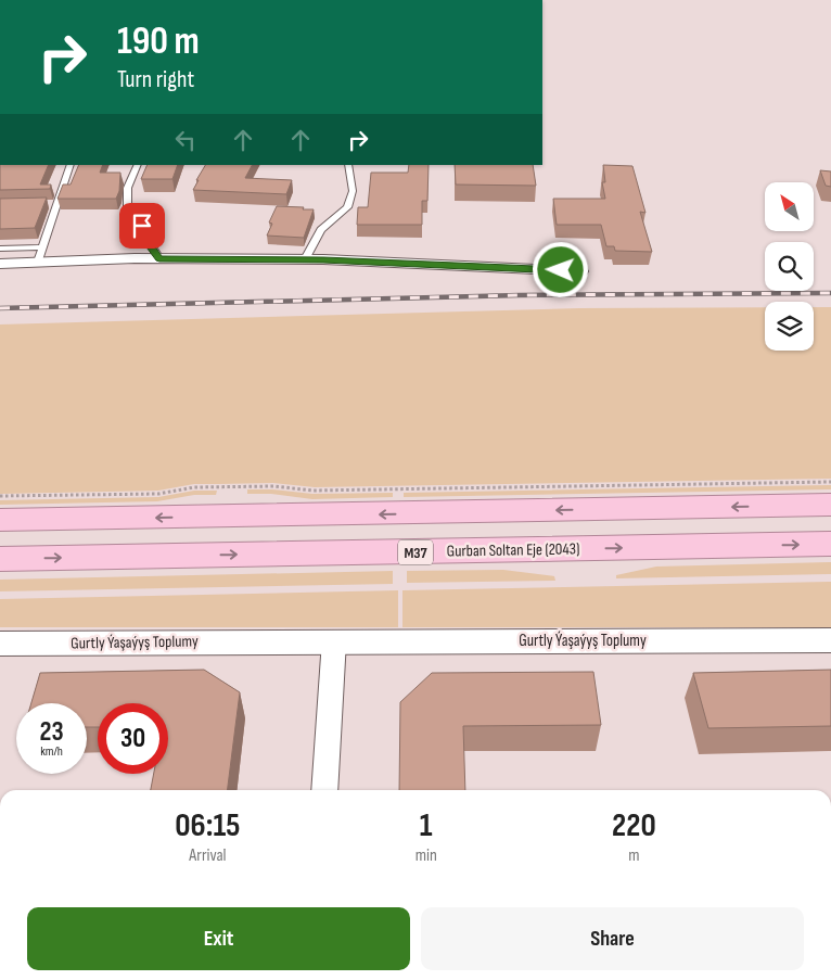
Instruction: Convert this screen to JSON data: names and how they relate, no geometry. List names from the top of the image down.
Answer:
{
  "streets": {
    "highway": ["Gurban Soltan Eje (2043)", "M37"],
    "street": ["Gurtly Ýaşaýyş Toplumy"]
  },
  "north": "top left",
  "page": {
    "turn": ["190 m", "Turn right"],
    "speed": "23 km/h",
    "limit": "30",
    "eta": [
      "06:15",
      "Arrival",
      "1",
      "min",
      "220",
      "m"
    ],
    "buttons": ["Exit", "Share"]
  }
}
